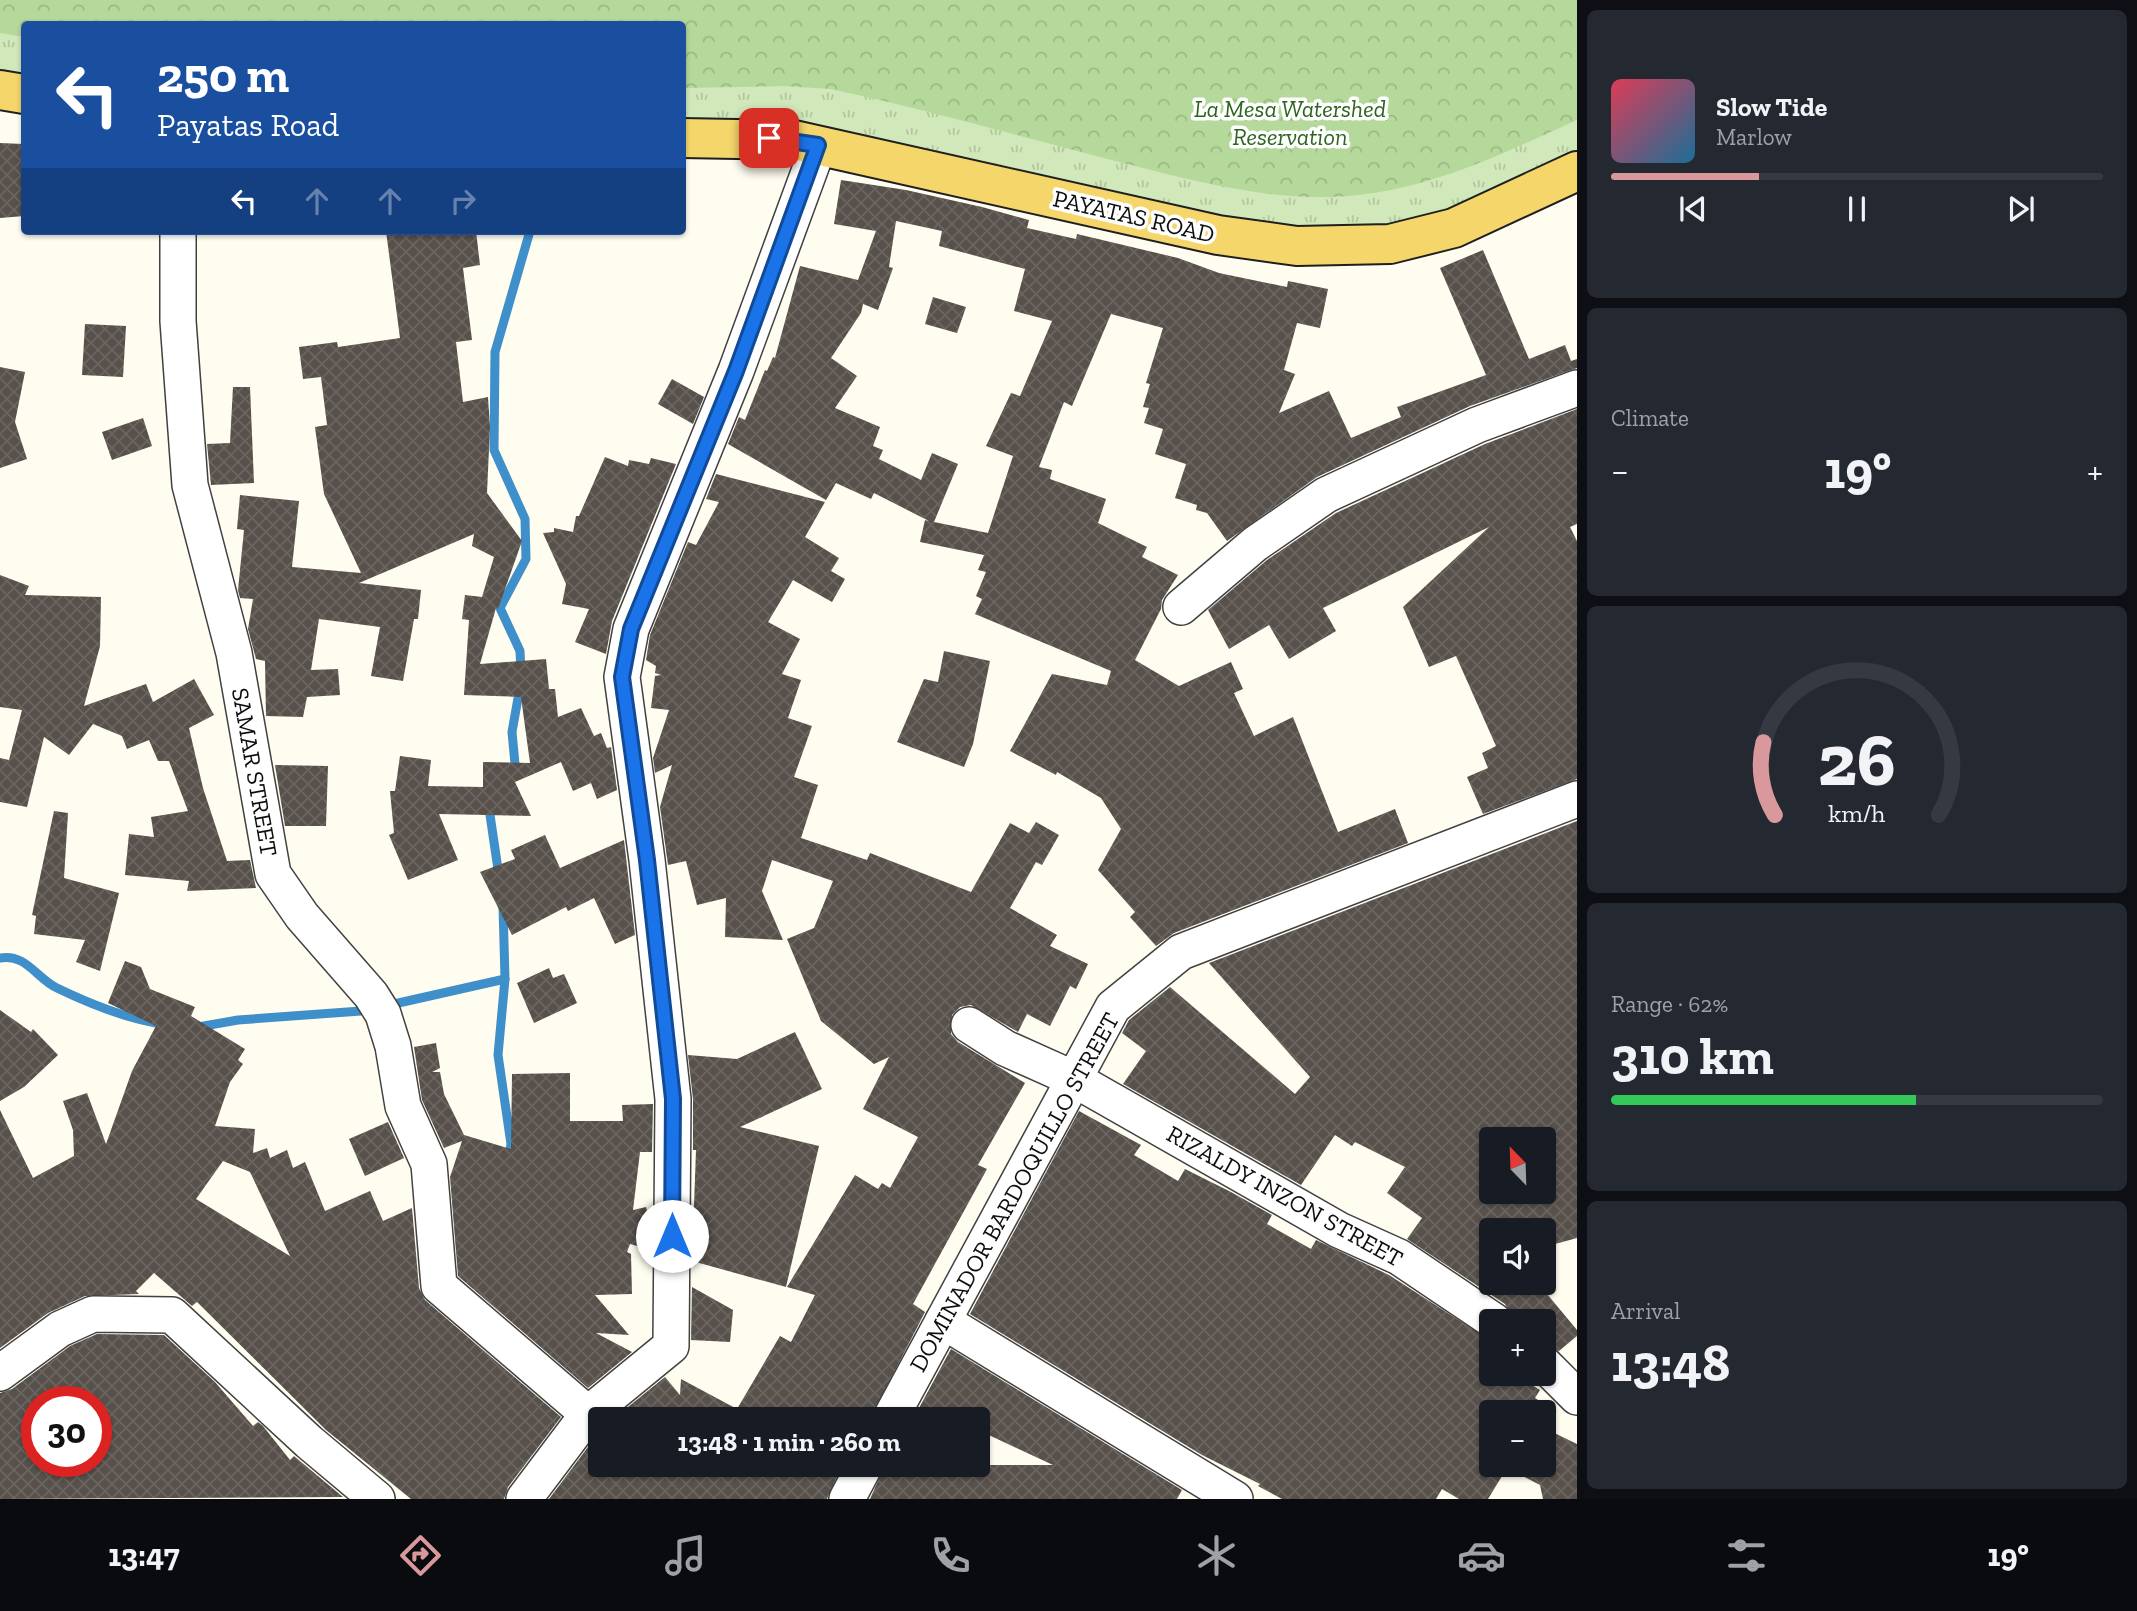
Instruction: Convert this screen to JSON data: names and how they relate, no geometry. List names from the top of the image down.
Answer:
{
  "streets": {
    "main road": ["PAYATAS ROAD"],
    "street": ["SAMAR STREET", "DOMINADOR BARDOQUILLO STREET", "RIZALDY INZON STREET"]
  },
  "crossings": [
    ["DOMINADOR BARDOQUILLO STREET", "RIZALDY INZON STREET"]
  ],
  "parks": ["La Mesa Watershed Reservation"],
  "north": "top left",
  "page": {
    "turn": ["250 m", "Payatas Road"],
    "song": ["Slow Tide", "Marlow"],
    "tile": [
      "Climate",
      ["Range · 62%", "310 km"],
      ["Arrival", "13:48"]
    ],
    "heat": ["−", "19°", "+"],
    "map_buttons": ["+", "−"],
    "limit": "30",
    "trip": "13:48 · 1 min · 260 m",
    "tabs": ["13:47", "19°"],
    "gauge": ["26", "km/h"]
  }
}
